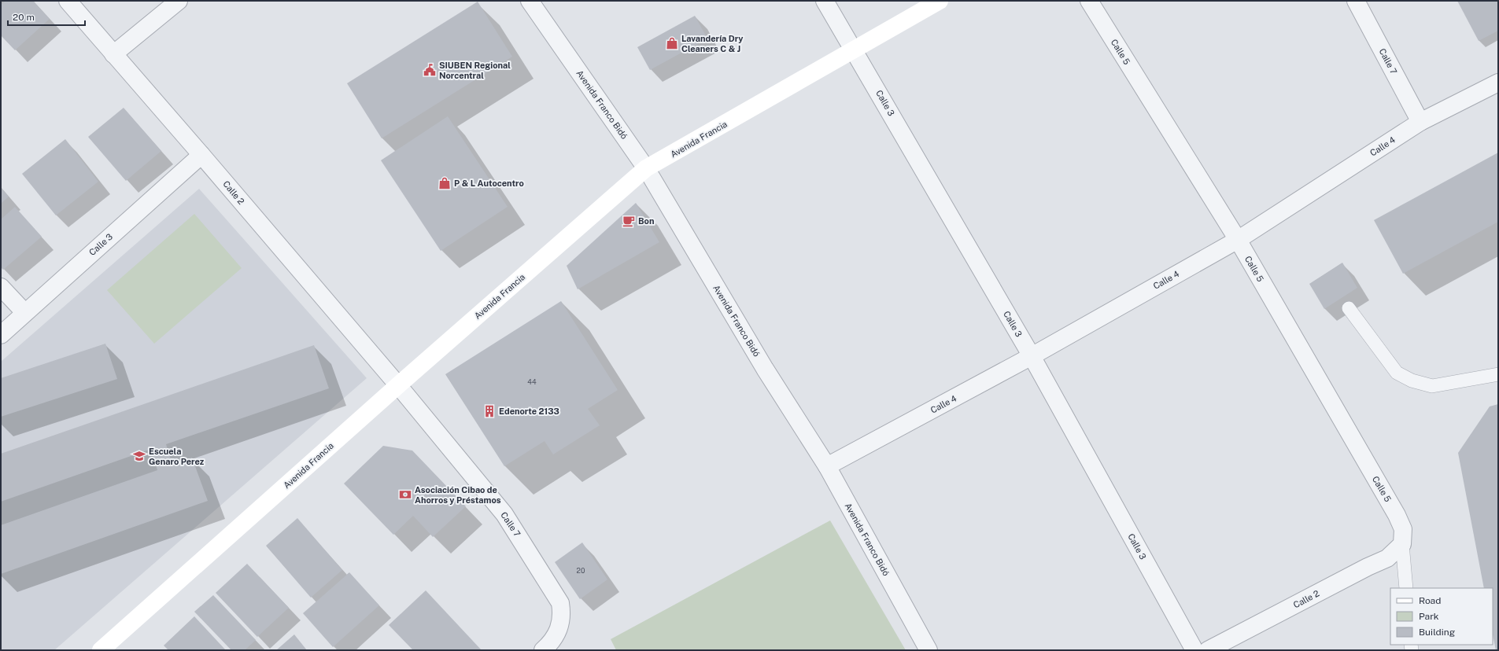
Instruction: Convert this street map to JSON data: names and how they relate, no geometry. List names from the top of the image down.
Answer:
{
  "streets": {
    "main road": ["Avenida Francia"],
    "street": [
      "Calle 5",
      "Calle 7",
      "Calle 3",
      "Avenida Franco Bidó",
      "Calle 4",
      "Calle 2"
    ]
  },
  "crossings": [
    ["Calle 5", "Calle 4"],
    ["Calle 5", "Calle 2"],
    ["Calle 7", "Avenida Francia"],
    ["Calle 7", "Calle 4"],
    ["Calle 7", "Calle 2"],
    ["Calle 3", "Avenida Francia"],
    ["Calle 3", "Calle 4"],
    ["Calle 3", "Calle 2"],
    ["Avenida Franco Bidó", "Avenida Francia"],
    ["Avenida Franco Bidó", "Calle 4"],
    ["Avenida Francia", "Calle 2"]
  ],
  "places": {
    "shop": ["Lavandería Dry Cleaners C & J", "P & L Autocentro"],
    "public building": ["SIUBEN Regional Norcentral"],
    "cafe": ["Bon"],
    "building": ["Edenorte 2133"],
    "school or university": ["Escuela Genaro Perez"],
    "bank": ["Asociación Cibao de Ahorros y Préstamos"]
  },
  "house_numbers": ["44", "20"],
  "legend": ["Road", "Park", "Building"],
  "scale_bar": "20 m"
}
